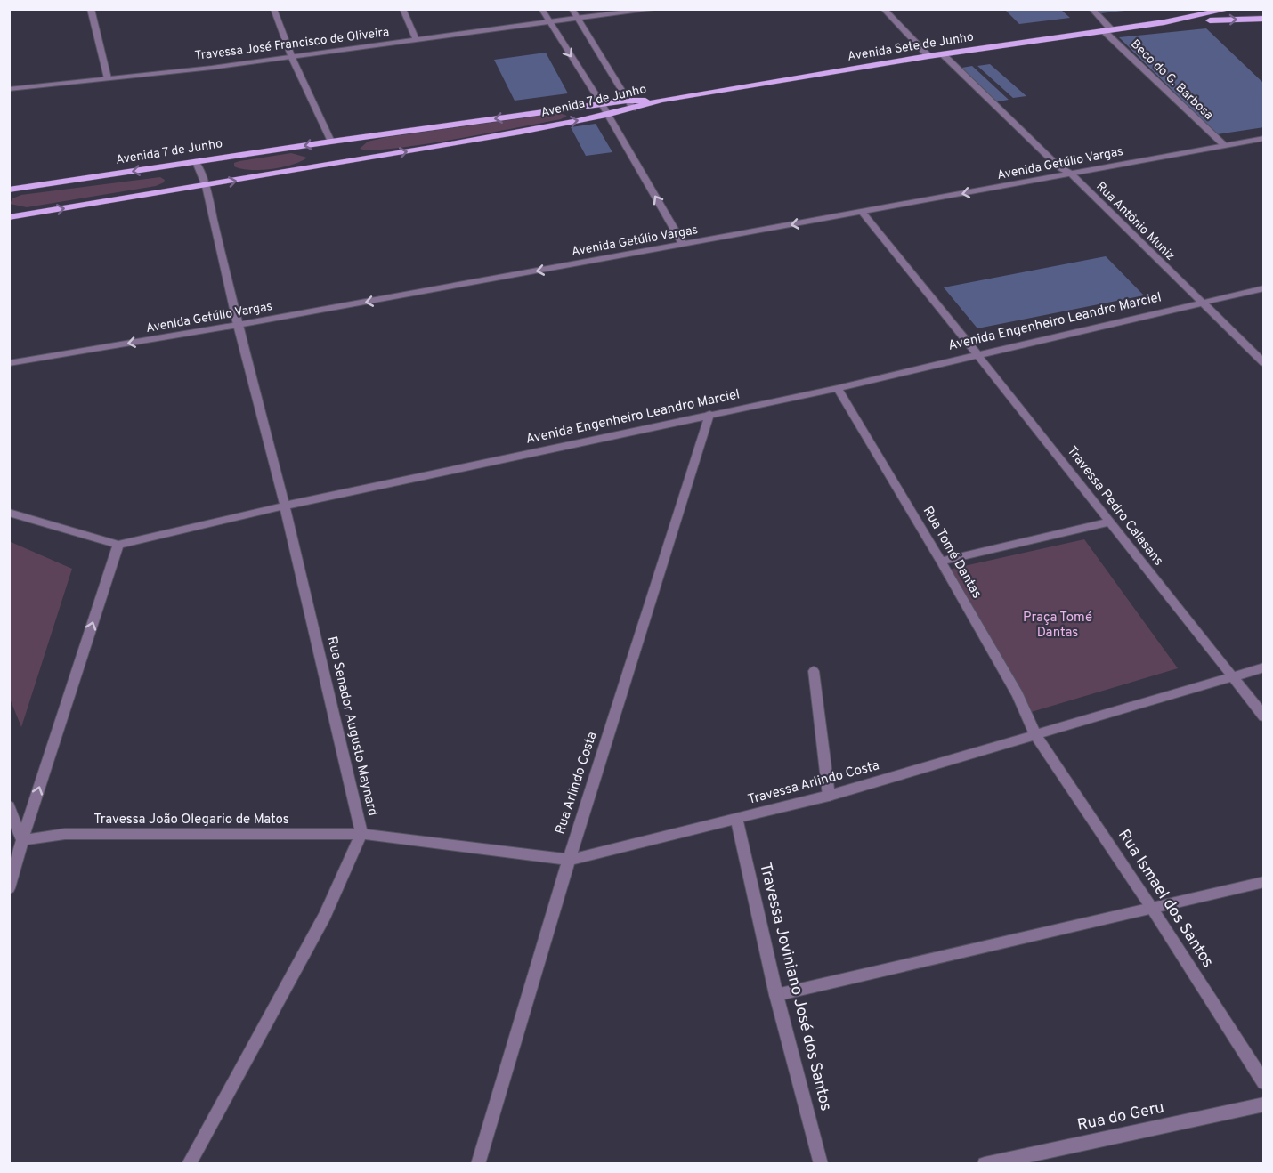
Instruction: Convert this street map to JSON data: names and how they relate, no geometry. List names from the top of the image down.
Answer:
{
  "streets": {
    "main road": ["Avenida Sete de Junho", "Avenida 7 de Junho"],
    "street": [
      "Travessa José Francisco de Oliveira",
      "Beco do G. Barbosa",
      "Avenida Getúlio Vargas",
      "Rua Antônio Muniz",
      "Avenida Engenheiro Leandro Marciel",
      "Travessa Pedro Calasans",
      "Rua Tomé Dantas",
      "Rua Senador Augusto Maynard",
      "Rua Arlindo Costa",
      "Travessa Arlindo Costa",
      "Travessa João Olegario de Matos",
      "Rua Ismael dos Santos",
      "Travessa Joviniano José dos Santos",
      "Rua do Geru"
    ]
  },
  "crossings": [
    ["Avenida Sete de Junho", "Beco do G. Barbosa"],
    ["Avenida Sete de Junho", "Avenida 7 de Junho"],
    ["Avenida Sete de Junho", "Rua Antônio Muniz"],
    ["Beco do G. Barbosa", "Avenida Getúlio Vargas"],
    ["Avenida 7 de Junho", "Rua Senador Augusto Maynard"],
    ["Avenida Getúlio Vargas", "Rua Antônio Muniz"],
    ["Avenida Getúlio Vargas", "Travessa Pedro Calasans"],
    ["Avenida Getúlio Vargas", "Rua Senador Augusto Maynard"],
    ["Rua Antônio Muniz", "Avenida Engenheiro Leandro Marciel"],
    ["Avenida Engenheiro Leandro Marciel", "Travessa Pedro Calasans"],
    ["Avenida Engenheiro Leandro Marciel", "Rua Tomé Dantas"],
    ["Avenida Engenheiro Leandro Marciel", "Rua Senador Augusto Maynard"],
    ["Avenida Engenheiro Leandro Marciel", "Rua Arlindo Costa"],
    ["Travessa Pedro Calasans", "Travessa Arlindo Costa"],
    ["Rua Tomé Dantas", "Travessa Arlindo Costa"],
    ["Rua Tomé Dantas", "Rua Ismael dos Santos"],
    ["Rua Senador Augusto Maynard", "Travessa Arlindo Costa"],
    ["Rua Senador Augusto Maynard", "Travessa João Olegario de Matos"],
    ["Rua Arlindo Costa", "Travessa Arlindo Costa"],
    ["Travessa Arlindo Costa", "Travessa João Olegario de Matos"],
    ["Travessa Arlindo Costa", "Rua Ismael dos Santos"],
    ["Travessa Arlindo Costa", "Travessa Joviniano José dos Santos"]
  ],
  "one_way": ["Avenida Getúlio Vargas"],
  "parks": ["Praça Tomé Dantas"]
}
